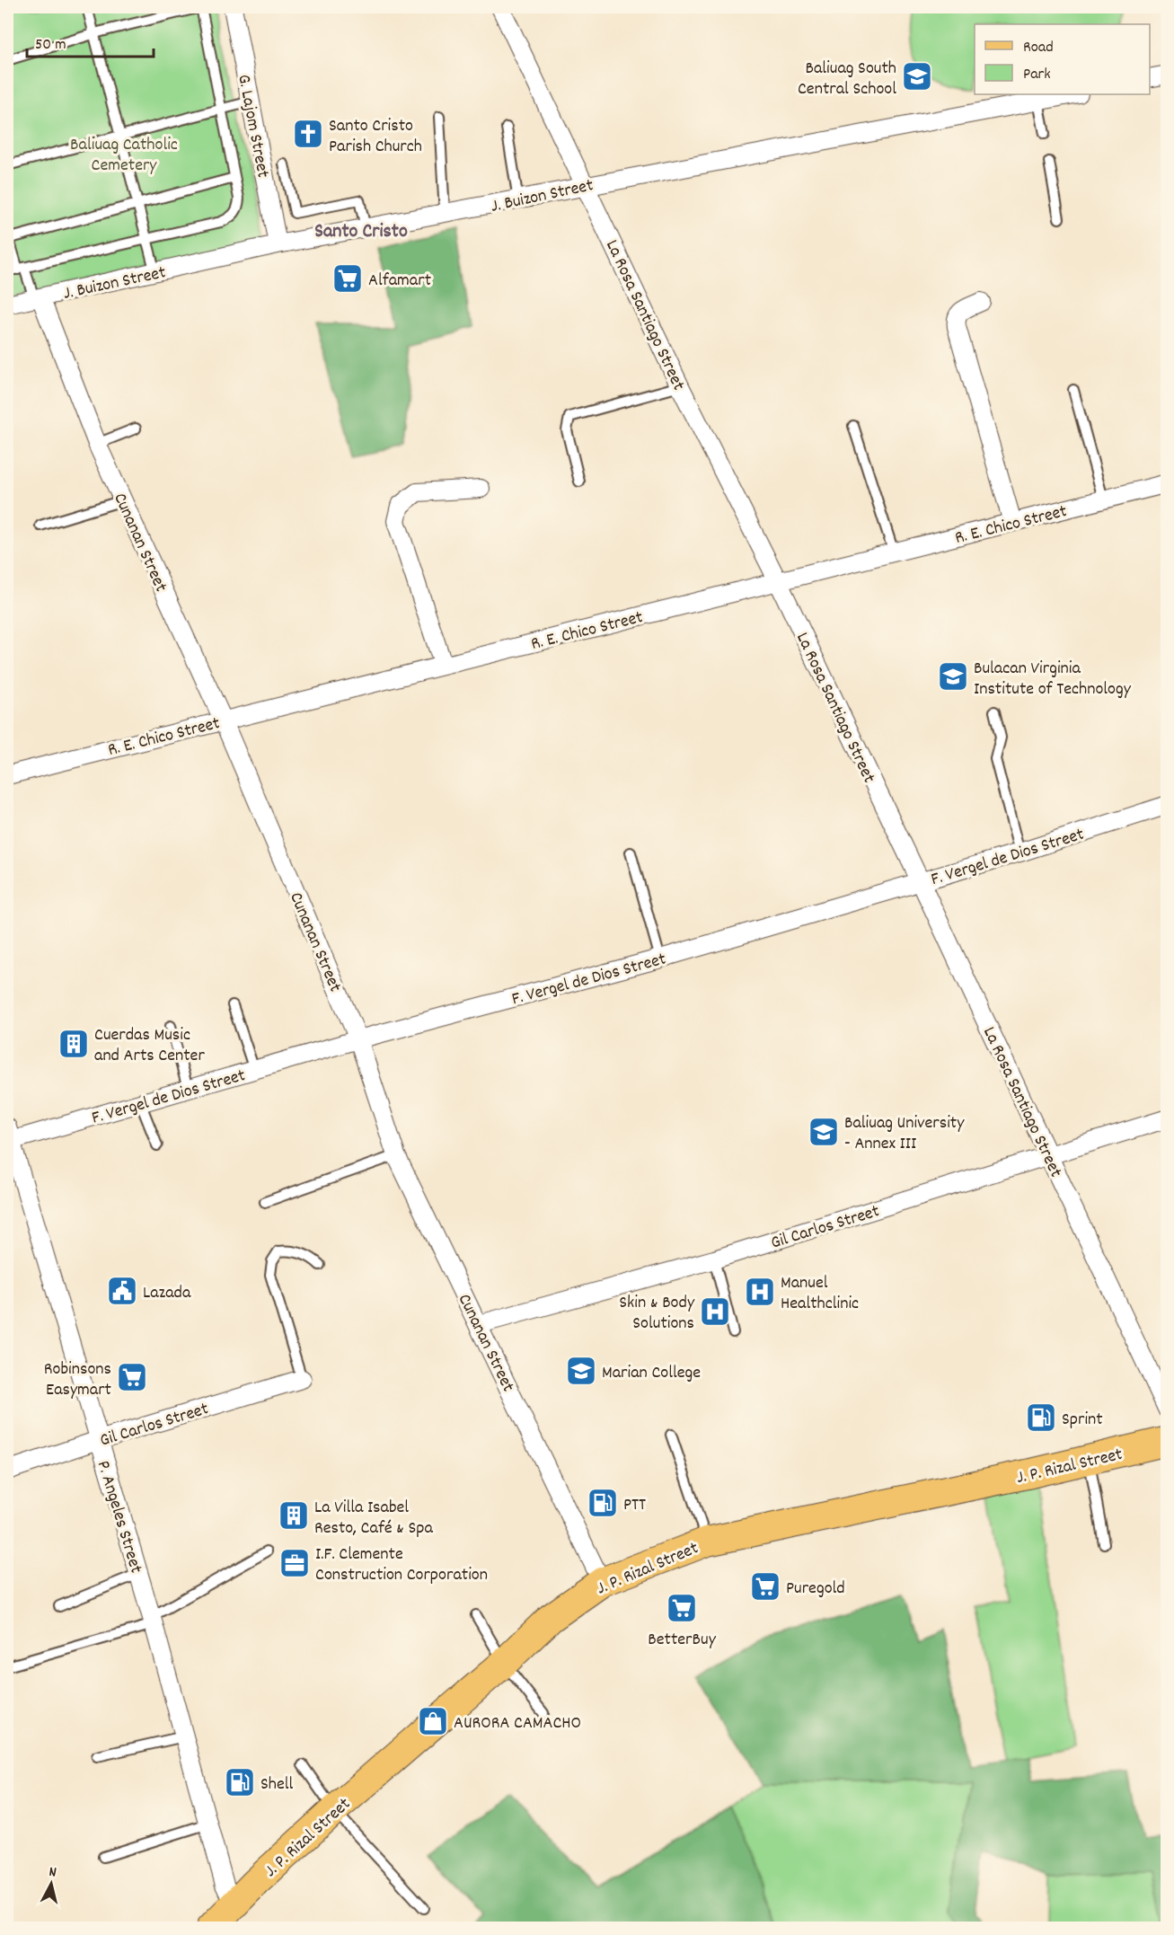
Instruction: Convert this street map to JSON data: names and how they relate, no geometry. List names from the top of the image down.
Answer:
{
  "streets": {
    "main road": ["J. P. Rizal Street"],
    "street": [
      "G. Lajom Street",
      "J. Buizon Street",
      "La Rosa Santiago Street",
      "R. E. Chico Street",
      "Cunanan Street",
      "F. Vergel de Dios Street",
      "Gil Carlos Street",
      "P. Angeles Street"
    ]
  },
  "crossings": [
    ["G. Lajom Street", "J. Buizon Street"],
    ["J. Buizon Street", "La Rosa Santiago Street"],
    ["J. Buizon Street", "Cunanan Street"],
    ["La Rosa Santiago Street", "R. E. Chico Street"],
    ["La Rosa Santiago Street", "F. Vergel de Dios Street"],
    ["La Rosa Santiago Street", "Gil Carlos Street"],
    ["R. E. Chico Street", "Cunanan Street"],
    ["Cunanan Street", "F. Vergel de Dios Street"],
    ["Cunanan Street", "Gil Carlos Street"],
    ["Cunanan Street", "J. P. Rizal Street"],
    ["F. Vergel de Dios Street", "P. Angeles Street"],
    ["Gil Carlos Street", "P. Angeles Street"],
    ["J. P. Rizal Street", "P. Angeles Street"]
  ],
  "districts": ["Santo Cristo"],
  "parks": ["Baliuag Catholic Cemetery"],
  "places": {
    "school or university": [
      "Baliuag South Central School",
      "Bulacan Virginia Institute of Technology",
      "Baliuag University - Annex III",
      "Marian College"
    ],
    "church": ["Santo Cristo Parish Church"],
    "supermarket": [
      "Alfamart",
      "Robinsons Easymart",
      "Puregold",
      "BetterBuy"
    ],
    "building": ["Cuerdas Music and Arts Center", "La Villa Isabel Resto, Café & Spa"],
    "public building": ["Lazada"],
    "hospital": ["Manuel Healthclinic", "Skin & Body Solutions"],
    "fuel station": ["Sprint", "PTT", "Shell"],
    "office": ["I.F. Clemente Construction Corporation"],
    "shop": ["AURORA CAMACHO"]
  },
  "legend": ["Road", "Park"],
  "scale_bar": "50 m",
  "north": "top"
}
